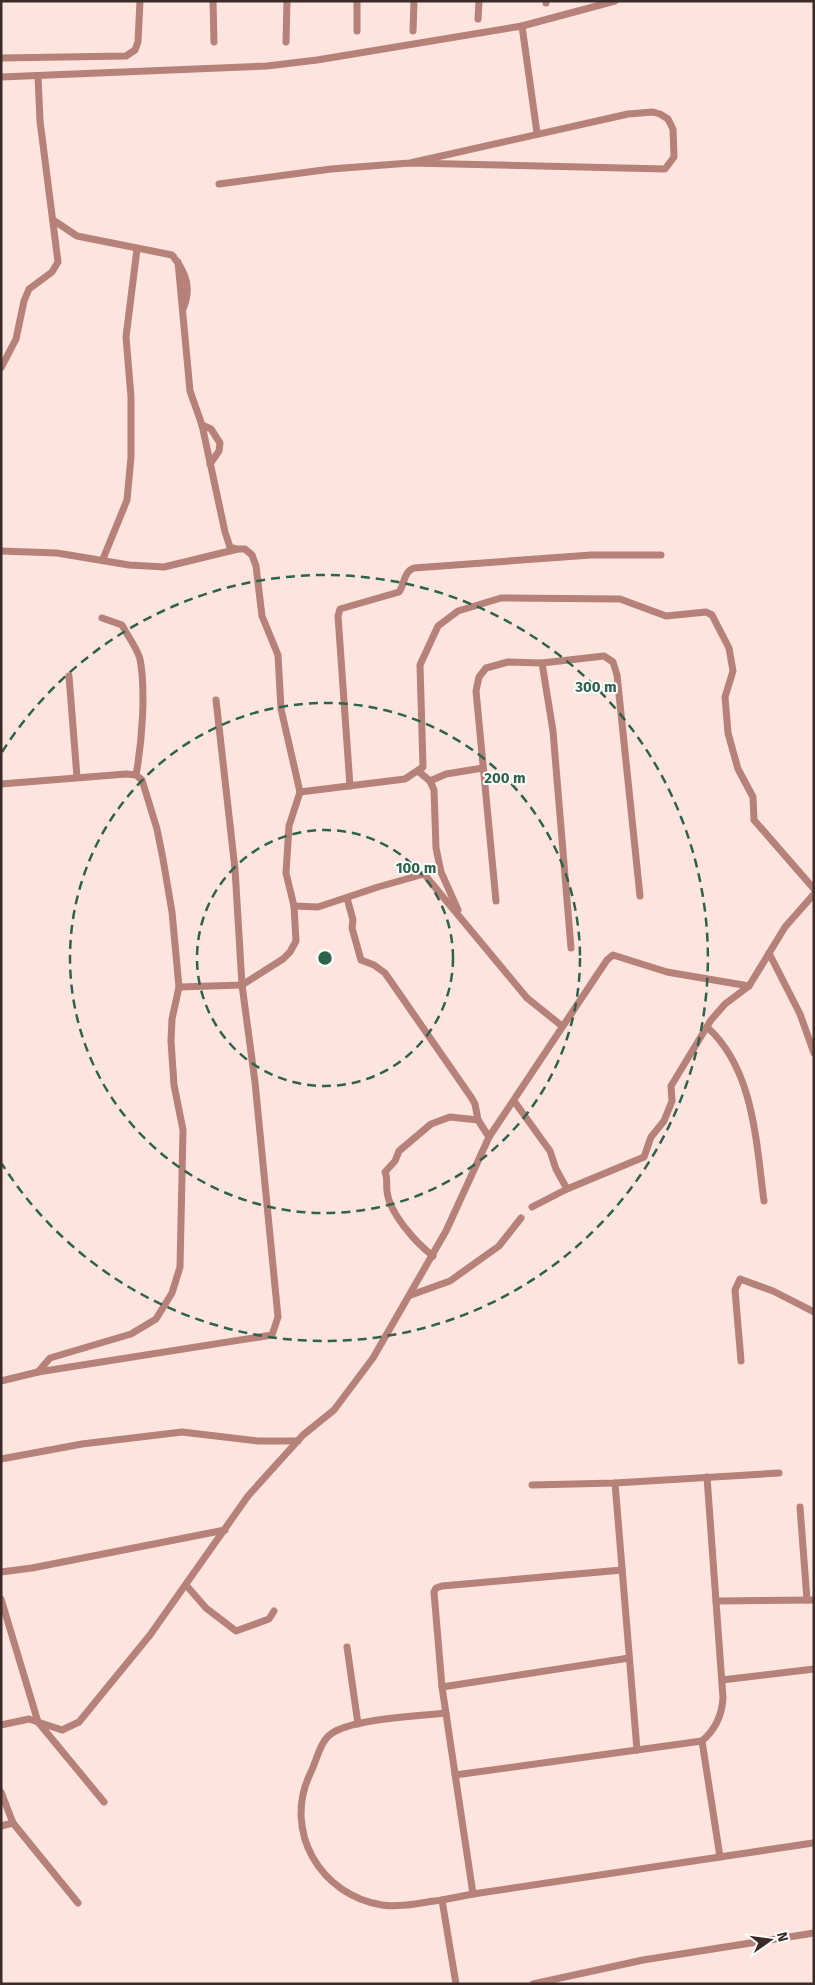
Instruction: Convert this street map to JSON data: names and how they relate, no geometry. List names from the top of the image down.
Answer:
{
  "north": "right",
  "rings": ["300 m", "200 m", "100 m"]
}
